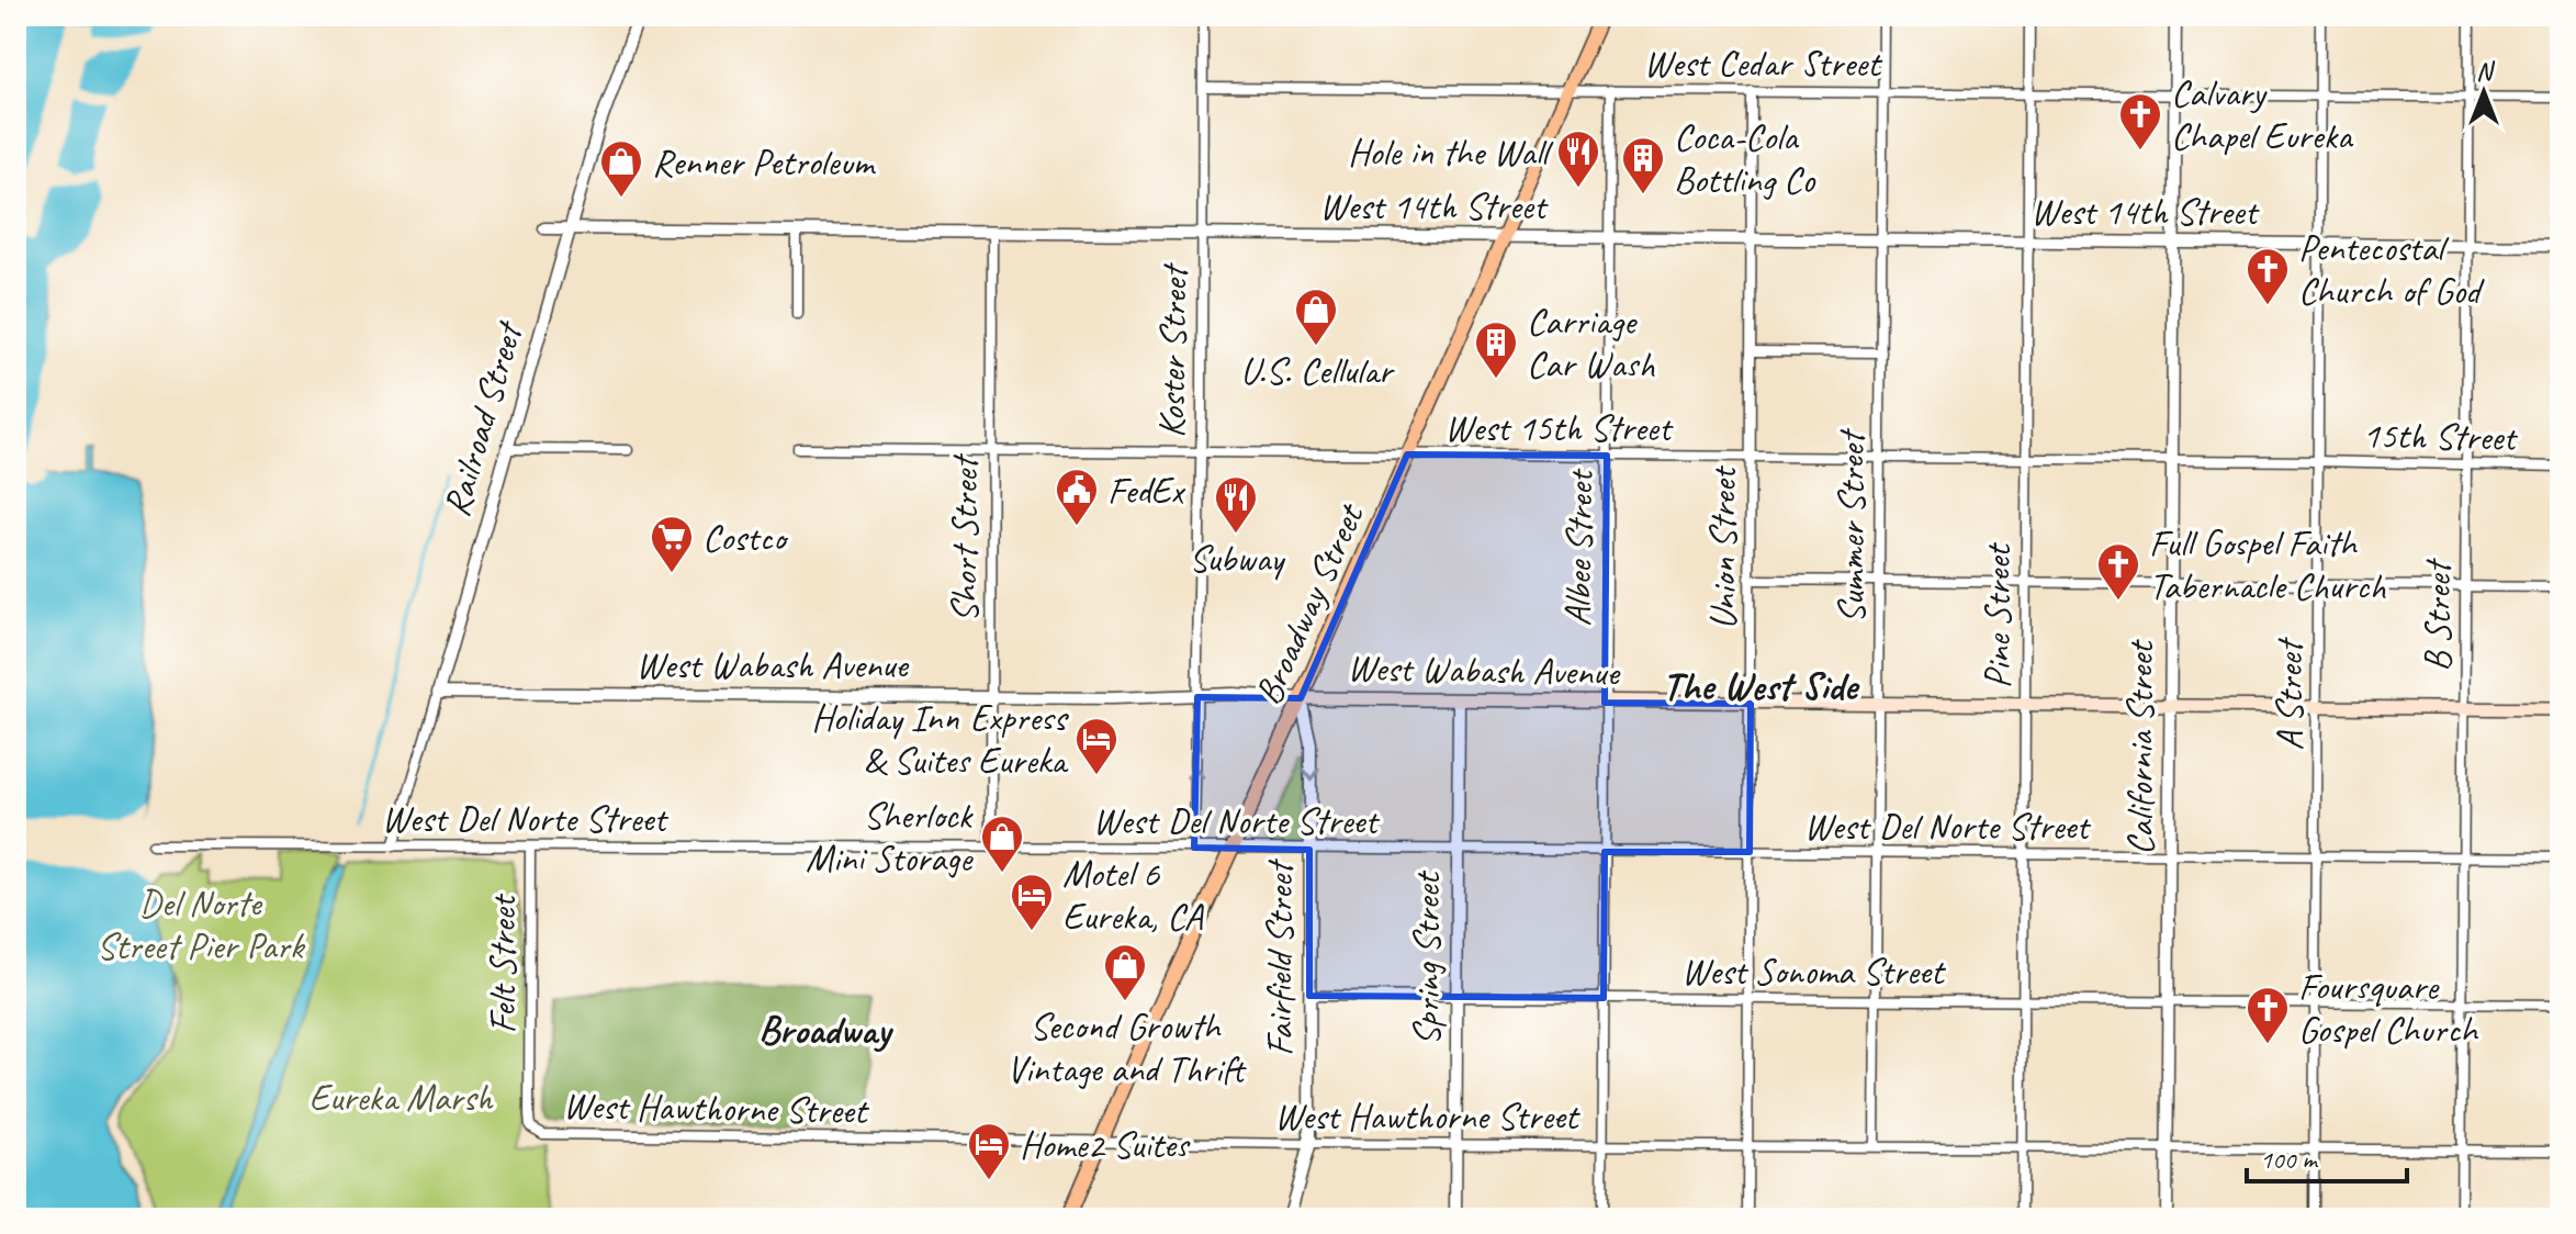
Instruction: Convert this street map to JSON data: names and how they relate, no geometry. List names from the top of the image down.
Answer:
{
  "streets": {
    "highway": ["Broadway Street"],
    "main road": ["West Wabash Avenue"],
    "street": [
      "West Cedar Street",
      "West 14th Street",
      "Koster Street",
      "Railroad Street",
      "West 15th Street",
      "15th Street",
      "Summer Street",
      "Short Street",
      "Albee Street",
      "Union Street",
      "Pine Street",
      "B Street",
      "A Street",
      "California Street",
      "West Del Norte Street",
      "Fairfield Street",
      "Spring Street",
      "Felt Street",
      "West Sonoma Street",
      "West Hawthorne Street"
    ]
  },
  "crossings": [
    ["West Cedar Street", "Koster Street"],
    ["West Cedar Street", "Summer Street"],
    ["West Cedar Street", "Albee Street"],
    ["West Cedar Street", "Union Street"],
    ["West Cedar Street", "Broadway Street"],
    ["West Cedar Street", "Pine Street"],
    ["West Cedar Street", "B Street"],
    ["West Cedar Street", "A Street"],
    ["West Cedar Street", "California Street"],
    ["West 14th Street", "Koster Street"],
    ["West 14th Street", "Railroad Street"],
    ["West 14th Street", "Summer Street"],
    ["West 14th Street", "Short Street"],
    ["West 14th Street", "Albee Street"],
    ["West 14th Street", "Union Street"],
    ["West 14th Street", "Broadway Street"],
    ["West 14th Street", "Pine Street"],
    ["West 14th Street", "B Street"],
    ["West 14th Street", "A Street"],
    ["West 14th Street", "California Street"],
    ["Koster Street", "West 15th Street"],
    ["Koster Street", "West Wabash Avenue"],
    ["Koster Street", "West Del Norte Street"],
    ["Railroad Street", "West Wabash Avenue"],
    ["Railroad Street", "West Del Norte Street"],
    ["West 15th Street", "15th Street"],
    ["West 15th Street", "Summer Street"],
    ["West 15th Street", "Short Street"],
    ["West 15th Street", "Albee Street"],
    ["West 15th Street", "Union Street"],
    ["West 15th Street", "Broadway Street"],
    ["West 15th Street", "Pine Street"],
    ["West 15th Street", "A Street"],
    ["West 15th Street", "California Street"],
    ["15th Street", "B Street"],
    ["15th Street", "A Street"],
    ["Summer Street", "West Wabash Avenue"],
    ["Summer Street", "West Del Norte Street"],
    ["Summer Street", "West Sonoma Street"],
    ["Summer Street", "West Hawthorne Street"],
    ["Short Street", "West Wabash Avenue"],
    ["Short Street", "West Del Norte Street"],
    ["Albee Street", "West Wabash Avenue"],
    ["Albee Street", "West Del Norte Street"],
    ["Albee Street", "West Sonoma Street"],
    ["Albee Street", "West Hawthorne Street"],
    ["Union Street", "West Wabash Avenue"],
    ["Union Street", "West Del Norte Street"],
    ["Union Street", "West Sonoma Street"],
    ["Union Street", "West Hawthorne Street"],
    ["Broadway Street", "West Wabash Avenue"],
    ["Broadway Street", "West Del Norte Street"],
    ["Broadway Street", "Fairfield Street"],
    ["Broadway Street", "West Hawthorne Street"],
    ["Pine Street", "West Wabash Avenue"],
    ["Pine Street", "West Del Norte Street"],
    ["Pine Street", "West Sonoma Street"],
    ["Pine Street", "West Hawthorne Street"],
    ["B Street", "West Wabash Avenue"],
    ["B Street", "West Del Norte Street"],
    ["B Street", "West Sonoma Street"],
    ["B Street", "West Hawthorne Street"],
    ["West Wabash Avenue", "A Street"],
    ["West Wabash Avenue", "California Street"],
    ["West Wabash Avenue", "Fairfield Street"],
    ["West Wabash Avenue", "Spring Street"],
    ["A Street", "West Del Norte Street"],
    ["A Street", "West Sonoma Street"],
    ["A Street", "West Hawthorne Street"],
    ["California Street", "West Del Norte Street"],
    ["California Street", "West Sonoma Street"],
    ["California Street", "West Hawthorne Street"],
    ["West Del Norte Street", "Fairfield Street"],
    ["West Del Norte Street", "Spring Street"],
    ["West Del Norte Street", "Felt Street"],
    ["Fairfield Street", "West Sonoma Street"],
    ["Fairfield Street", "West Hawthorne Street"],
    ["Spring Street", "West Sonoma Street"],
    ["Spring Street", "West Hawthorne Street"],
    ["Felt Street", "West Hawthorne Street"]
  ],
  "districts": ["The West Side", "Broadway"],
  "parks": ["Del Norte Street Pier Park", "Eureka Marsh"],
  "places": {
    "church": [
      "Calvary Chapel Eureka",
      "Pentecostal Church of God",
      "Full Gospel Faith Tabernacle Church",
      "Foursquare Gospel Church"
    ],
    "restaurant": ["Hole in the Wall", "Subway"],
    "building": ["Coca-Cola Bottling Co", "Carriage Car Wash"],
    "shop": [
      "Renner Petroleum",
      "U.S. Cellular",
      "Sherlock Mini Storage",
      "Second Growth Vintage and Thrift"
    ],
    "public building": ["FedEx"],
    "supermarket": ["Costco"],
    "hotel": ["Holiday Inn Express & Suites Eureka", "Motel 6 Eureka, CA", "Home2 Suites"]
  },
  "scale_bar": "100 m",
  "north": "top"
}
